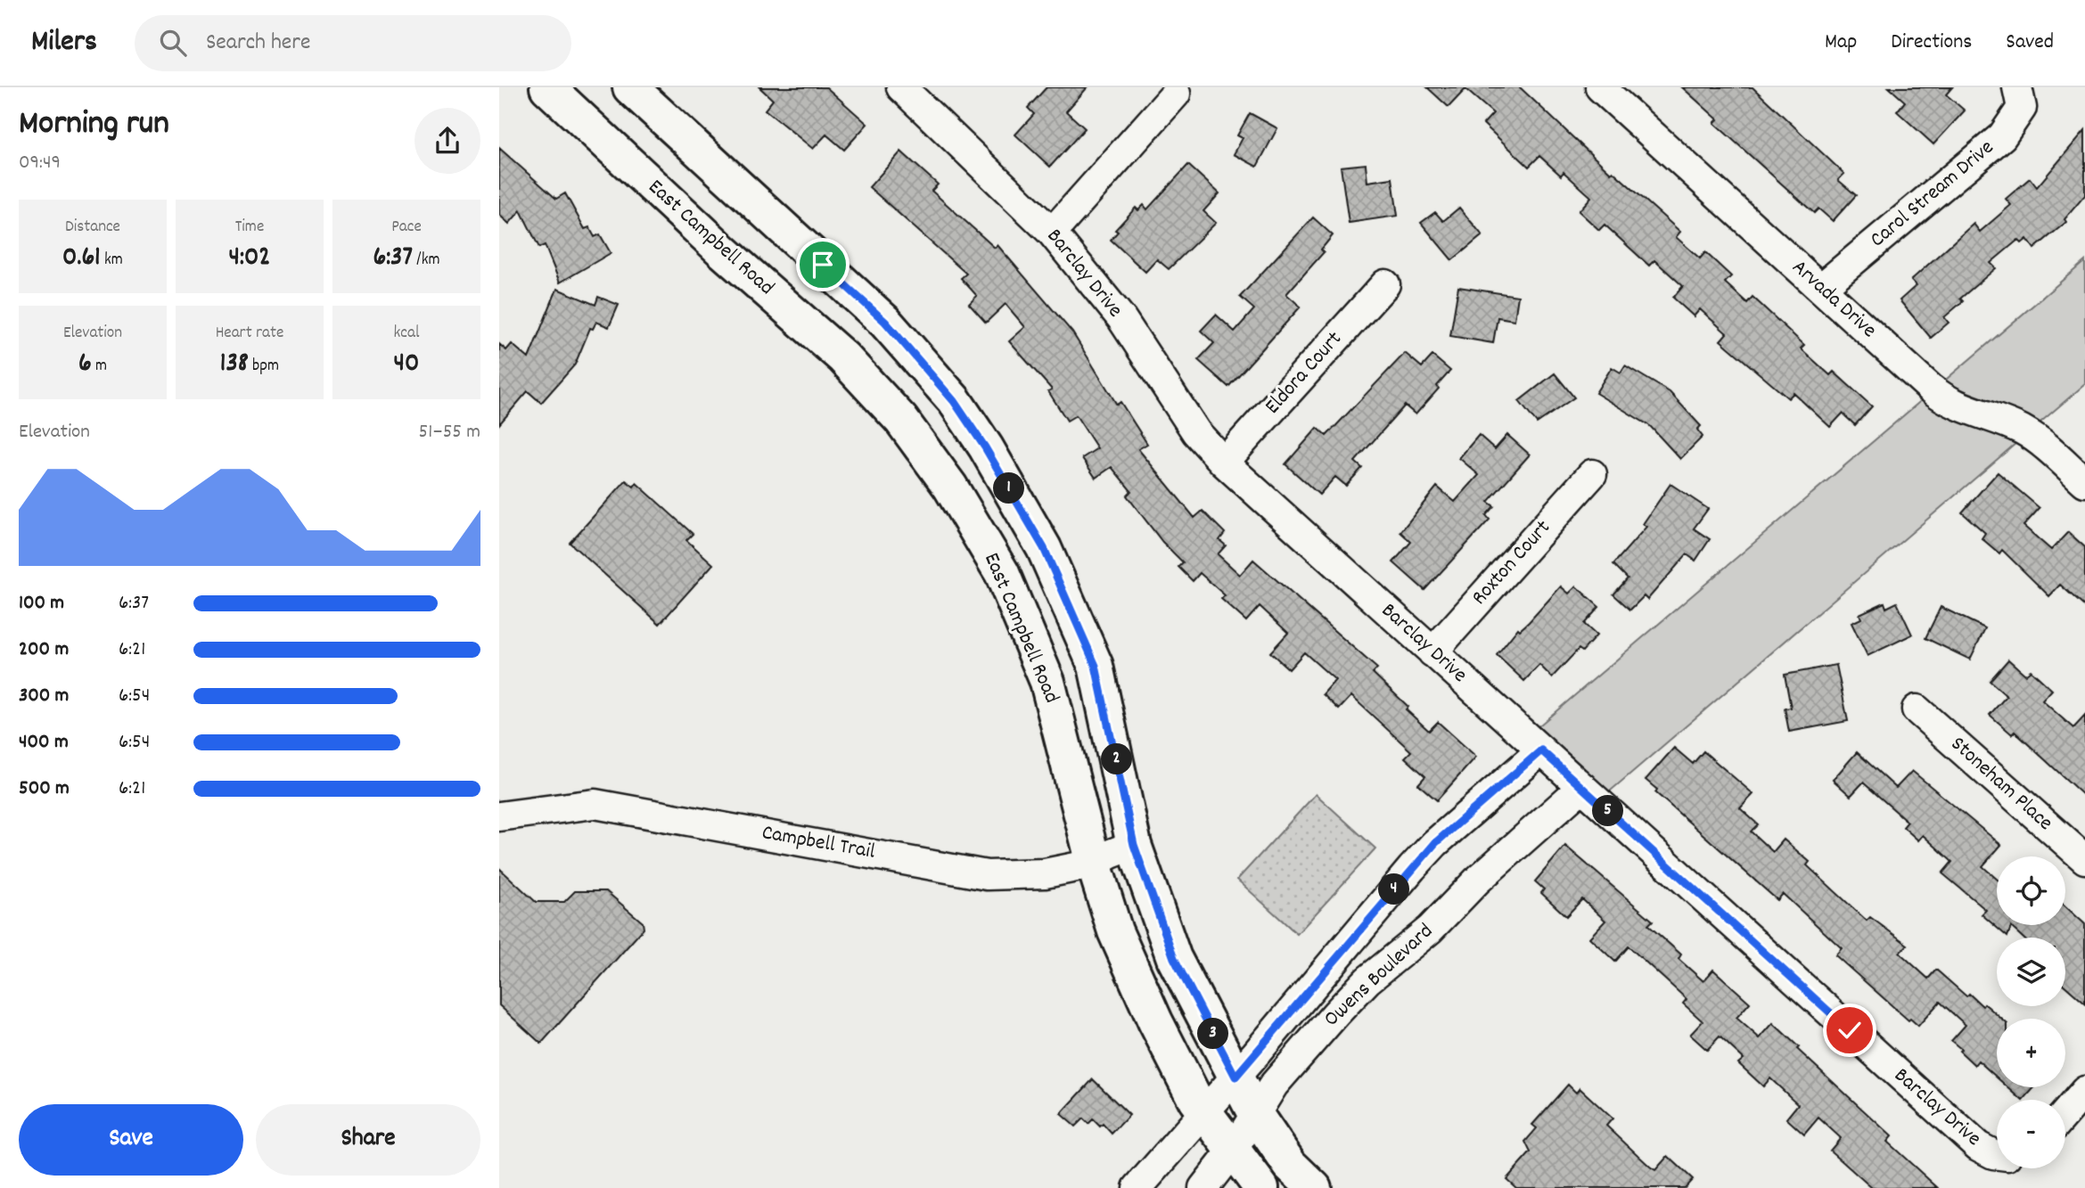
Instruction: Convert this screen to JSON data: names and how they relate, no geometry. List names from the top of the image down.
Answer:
{
  "streets": {
    "main road": ["East Campbell Road"],
    "street": [
      "Carol Stream Drive",
      "Barclay Drive",
      "Arvada Drive",
      "Eldora Court",
      "Roxton Court",
      "Stoneham Place",
      "Campbell Trail",
      "Owens Boulevard"
    ]
  },
  "crossings": [
    ["Carol Stream Drive", "Arvada Drive"],
    ["East Campbell Road", "Campbell Trail"],
    ["East Campbell Road", "Owens Boulevard"],
    ["Barclay Drive", "Eldora Court"],
    ["Barclay Drive", "Roxton Court"],
    ["Barclay Drive", "Owens Boulevard"]
  ],
  "page": {
    "header": "Milers",
    "search": "Search here",
    "nav": ["Map", "Directions", "Saved"],
    "heading": ["Morning run", "09:49"],
    "stats": [
      ["Distance", "0.61 km"],
      ["Time", "4:02"],
      ["Pace", "6:37 /km"],
      ["Elevation", "6 m"],
      ["Heart rate", "138 bpm"],
      ["kcal", "40"]
    ],
    "chart": ["Elevation", "51–55 m"],
    "pins": [
      "1",
      "2",
      "5",
      "4",
      "3"
    ],
    "list": [
      {
        "name": "100 m",
        "note": "6:37"
      },
      {
        "name": "200 m",
        "note": "6:21"
      },
      {
        "name": "300 m",
        "note": "6:54"
      },
      {
        "name": "400 m",
        "note": "6:54"
      },
      {
        "name": "500 m",
        "note": "6:21"
      }
    ],
    "map_buttons": ["+", "−"],
    "buttons": ["Save", "Share"]
  }
}
